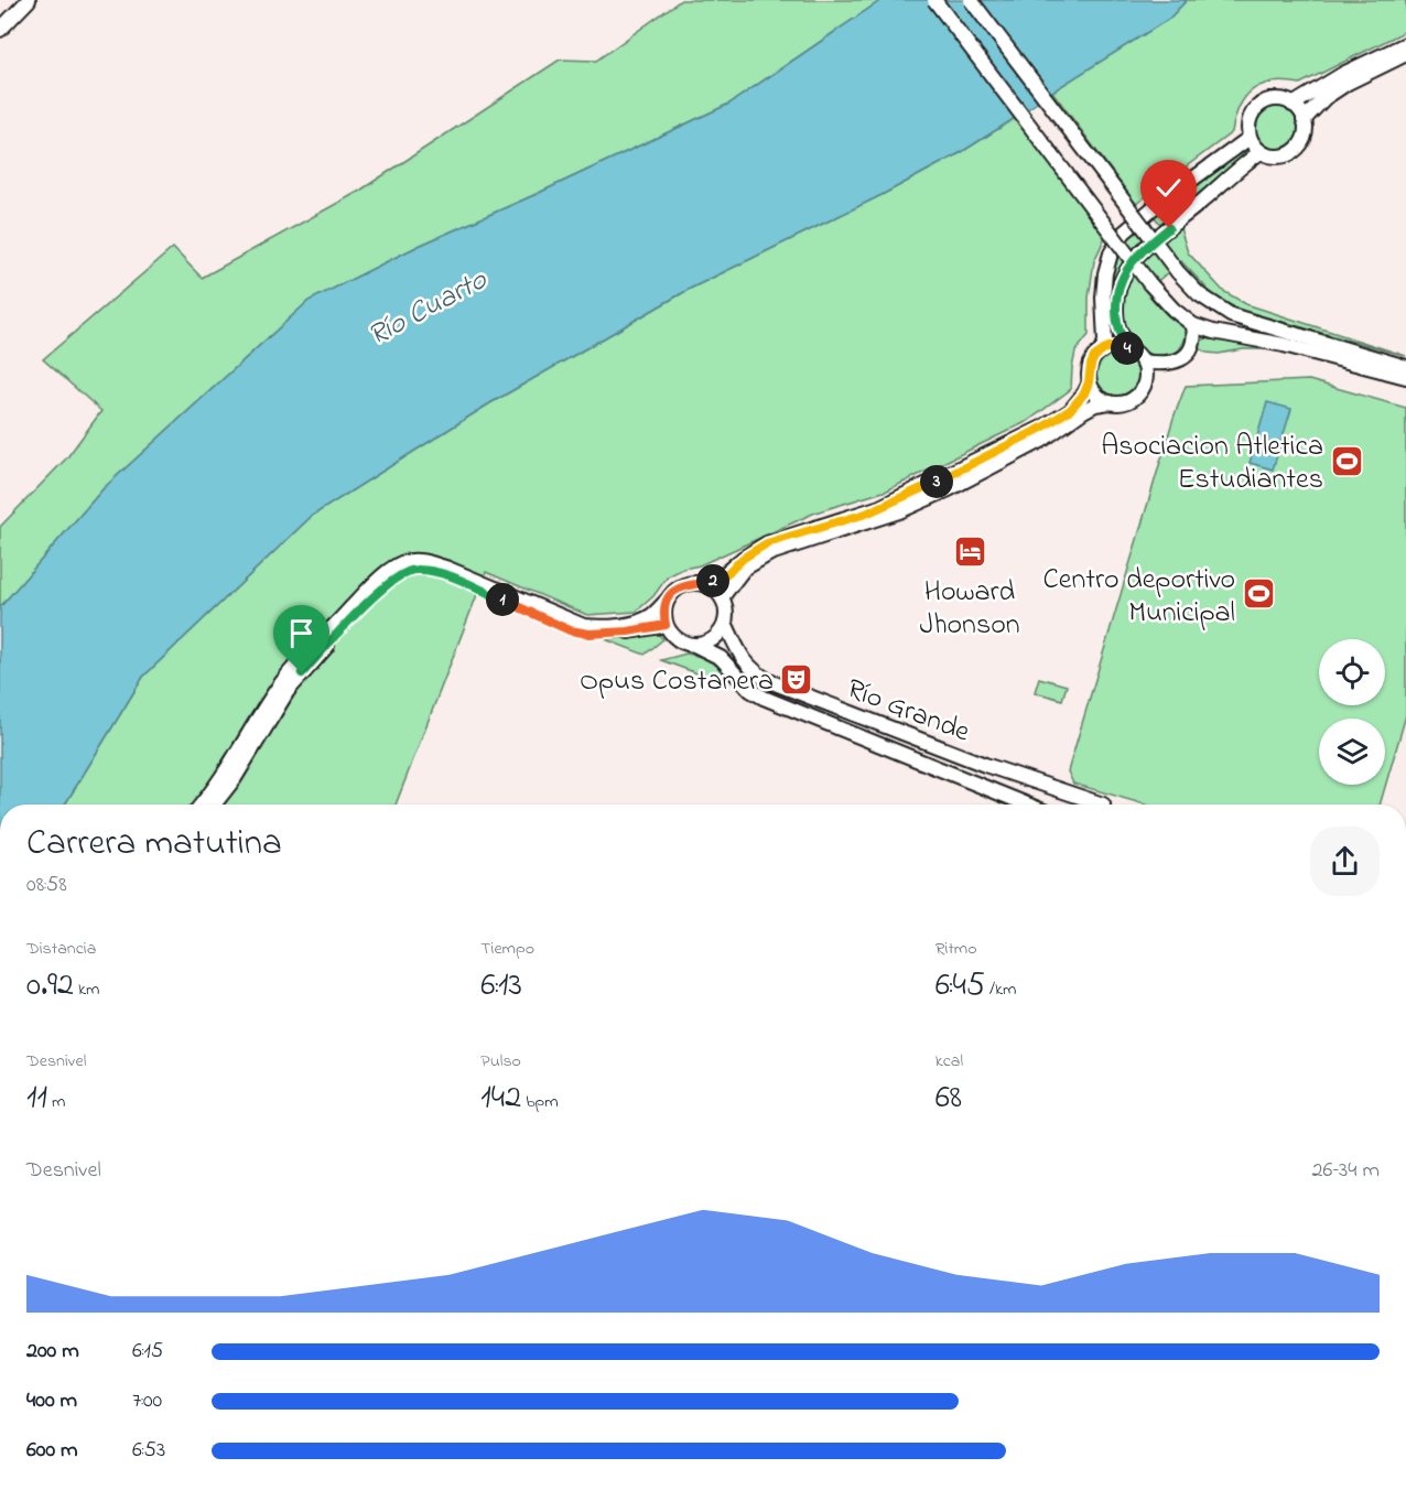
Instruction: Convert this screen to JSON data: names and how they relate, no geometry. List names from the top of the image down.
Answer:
{
  "streets": {
    "main road": ["Río Grande"]
  },
  "water": ["Río Cuarto"],
  "places": {
    "sports": ["Asociacion Atletica Estudiantes", "Centro deportivo Municipal"],
    "hotel": ["Howard Jhonson"],
    "theatre": ["Opus Costanera"]
  },
  "page": {
    "pins": [
      "4",
      "3",
      "2",
      "1"
    ],
    "heading": ["Carrera matutina", "08:58"],
    "stats": [
      ["Distancia", "0.92 km"],
      ["Tiempo", "6:13"],
      ["Ritmo", "6:45 /km"],
      ["Desnivel", "11 m"],
      ["Pulso", "142 bpm"],
      ["kcal", "68"]
    ],
    "chart": ["Desnivel", "26–34 m"],
    "list": [
      {
        "name": "200 m",
        "note": "6:15"
      },
      {
        "name": "400 m",
        "note": "7:00"
      },
      {
        "name": "600 m",
        "note": "6:53"
      }
    ]
  }
}
